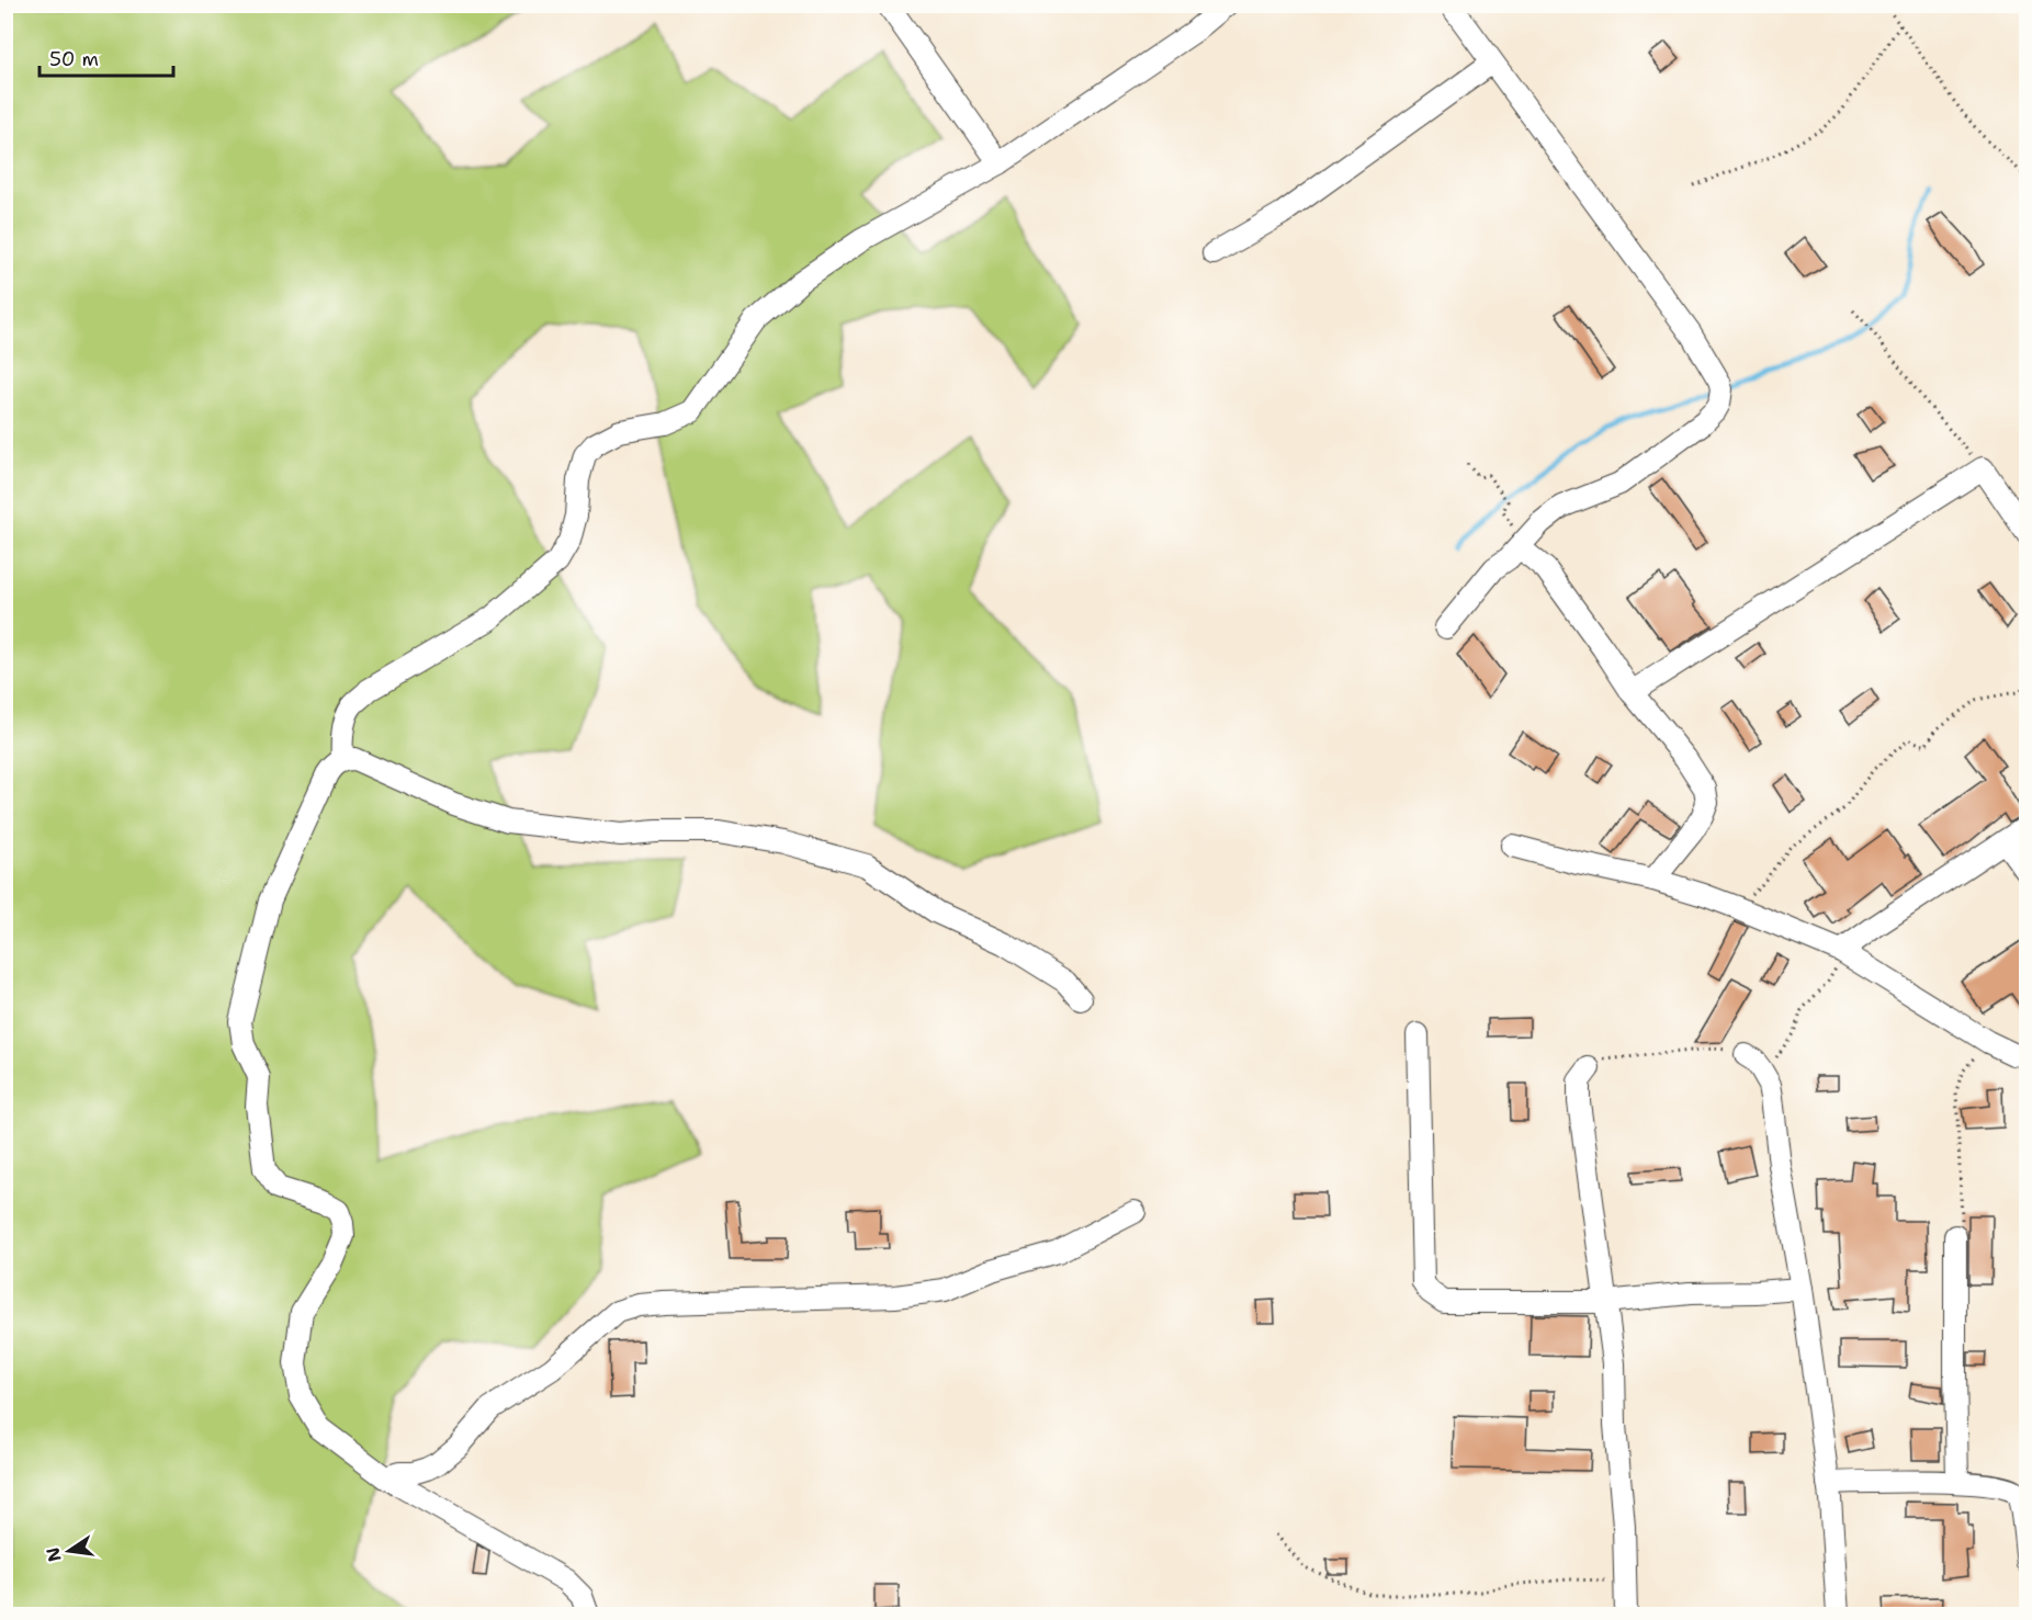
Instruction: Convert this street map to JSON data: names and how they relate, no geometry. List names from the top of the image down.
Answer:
{
  "scale_bar": "50 m",
  "north": "left"
}
